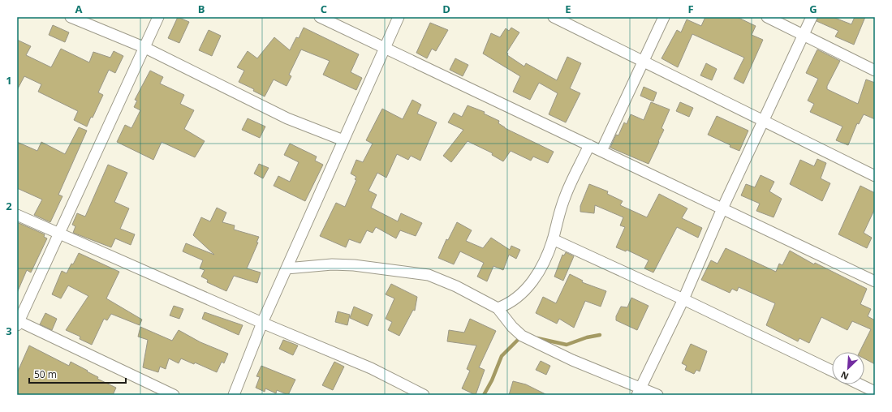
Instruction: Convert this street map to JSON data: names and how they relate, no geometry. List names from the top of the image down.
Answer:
{
  "scale_bar": "50 m",
  "north": "bottom left",
  "grid": {
    "columns": [
      "A",
      "B",
      "C",
      "D",
      "E",
      "F",
      "G"
    ],
    "rows": ["1", "2", "3"]
  }
}
